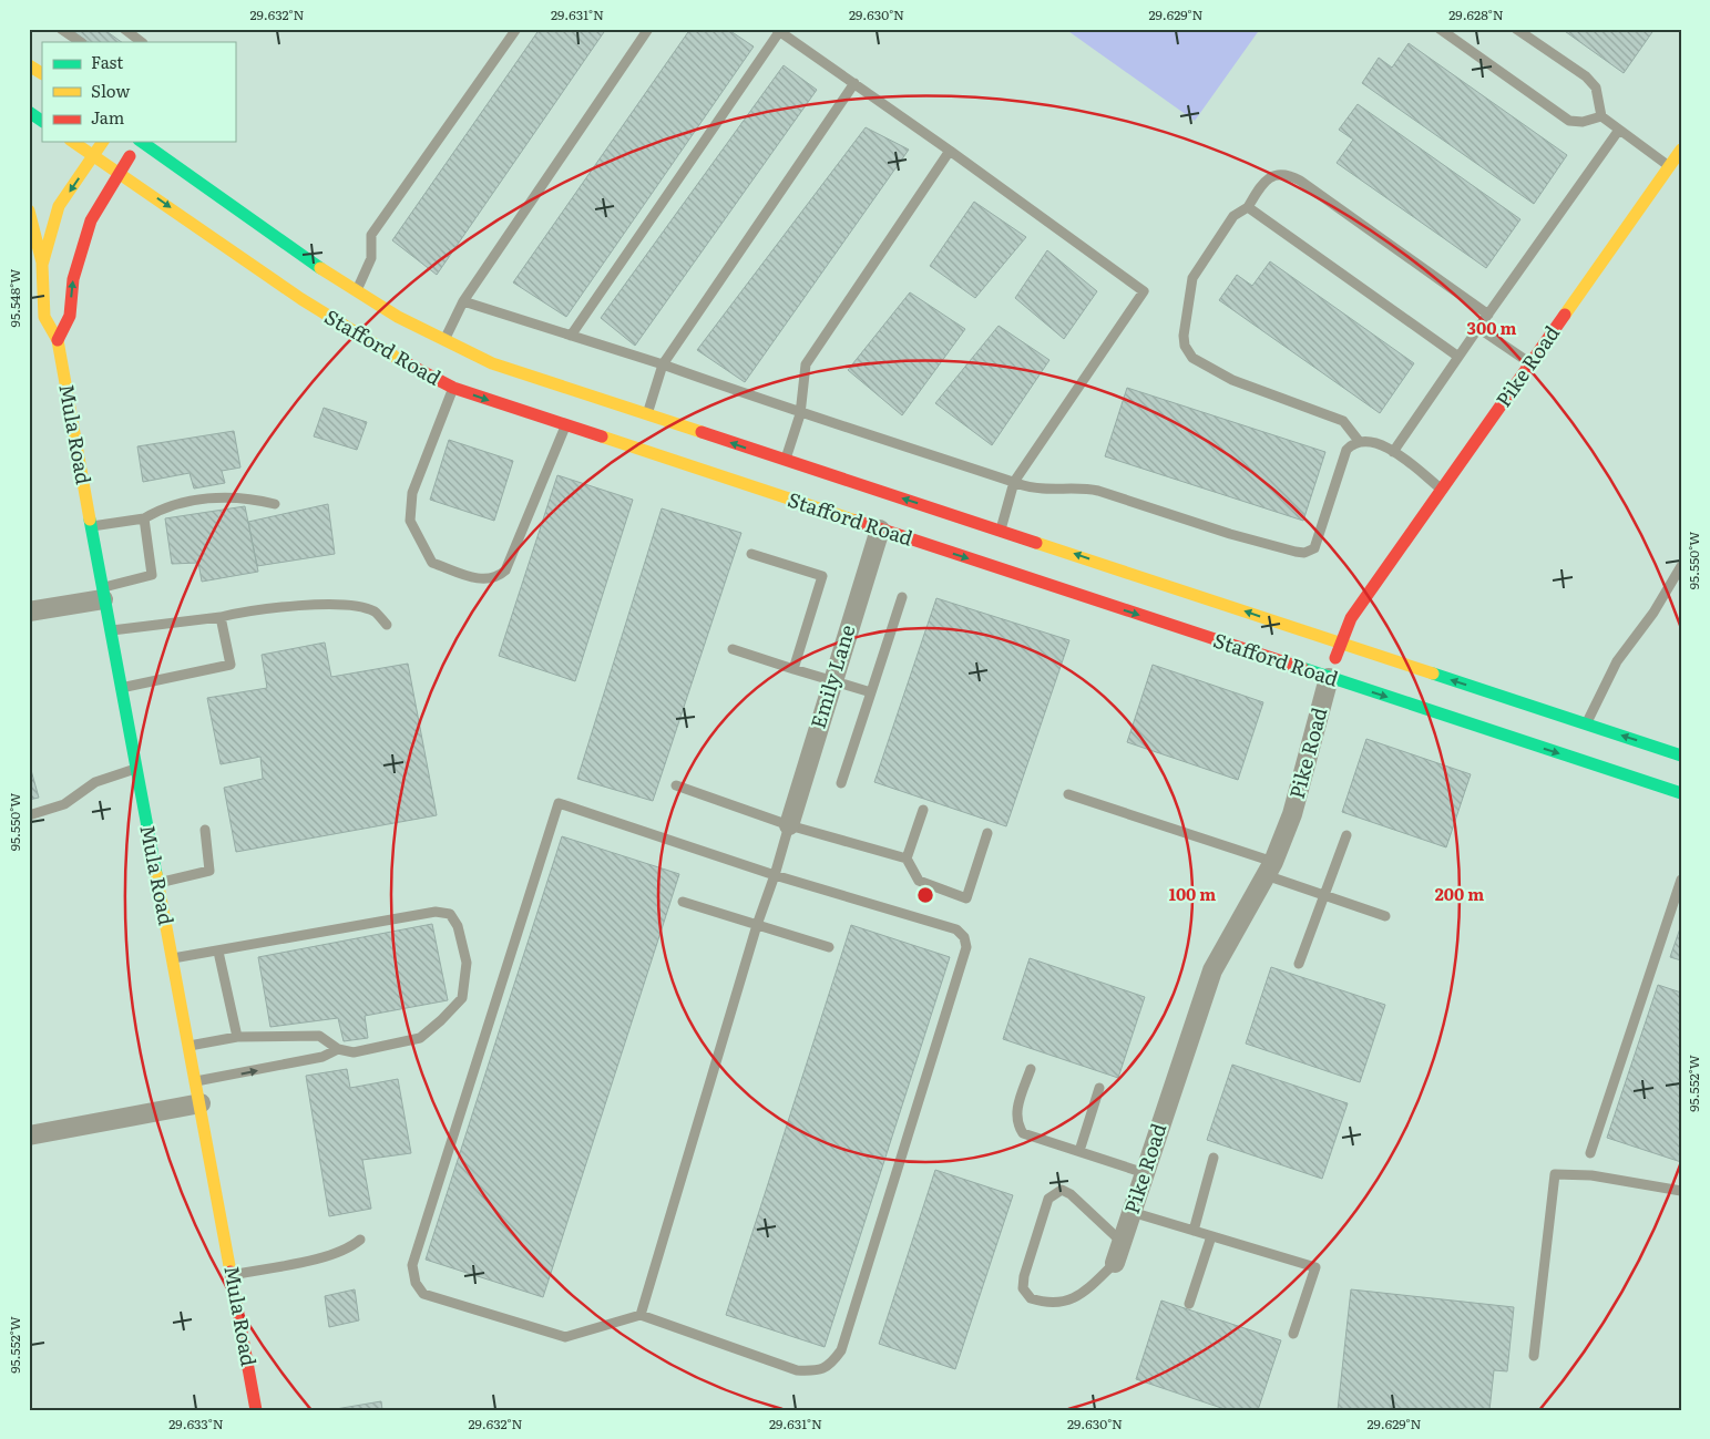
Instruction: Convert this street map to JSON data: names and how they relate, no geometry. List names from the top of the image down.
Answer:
{
  "streets": {
    "main road": ["Stafford Road", "Pike Road", "Mula Road"],
    "street": ["Emily Lane"]
  },
  "crossings": [
    ["Stafford Road", "Pike Road"],
    ["Stafford Road", "Mula Road"],
    ["Stafford Road", "Emily Lane"]
  ],
  "legend": ["Fast", "Slow", "Jam"],
  "coordinates": [
    "29.632°N",
    "29.631°N",
    "29.630°N",
    "29.629°N",
    "29.628°N",
    "95.548°W",
    "95.550°W",
    "95.552°W",
    "29.633°N"
  ],
  "rings": ["300 m", "100 m", "200 m"]
}
